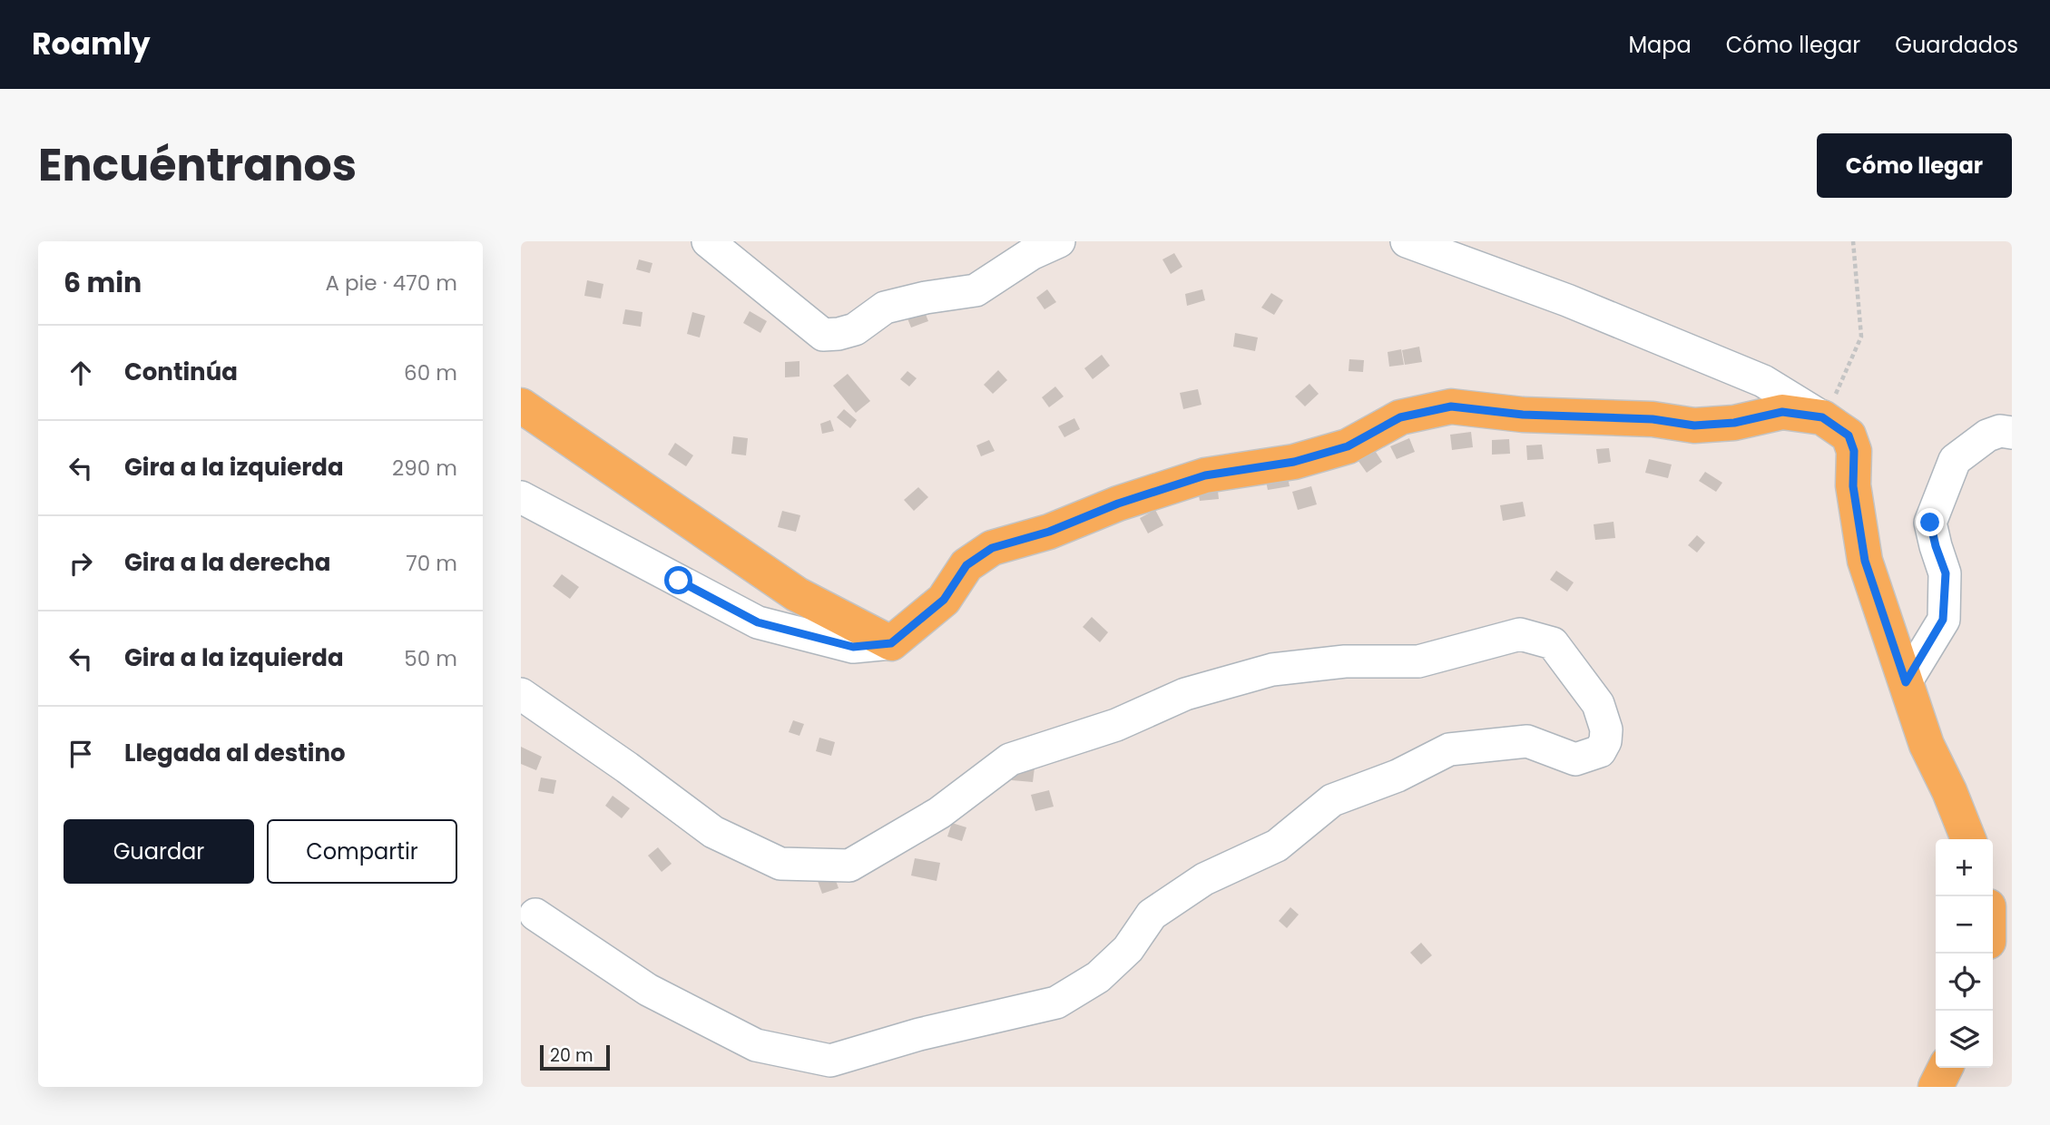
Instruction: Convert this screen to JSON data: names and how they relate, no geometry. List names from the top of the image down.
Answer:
{
  "scale_bar": "20 m",
  "page": {
    "header": "Roamly",
    "nav": ["Mapa", "Cómo llegar", "Guardados"],
    "title": "Encuéntranos",
    "buttons": [
      "Cómo llegar",
      ["Guardar", "Compartir"]
    ],
    "heading": ["6 min", "A pie · 470 m"],
    "list": [
      ["Continúa", "60 m"],
      ["Gira a la izquierda", "290 m"],
      ["Gira a la derecha", "70 m"],
      ["Gira a la izquierda", "50 m"],
      "Llegada al destino"
    ],
    "map_buttons": ["+", "−"],
    "scale": "20 m"
  }
}
